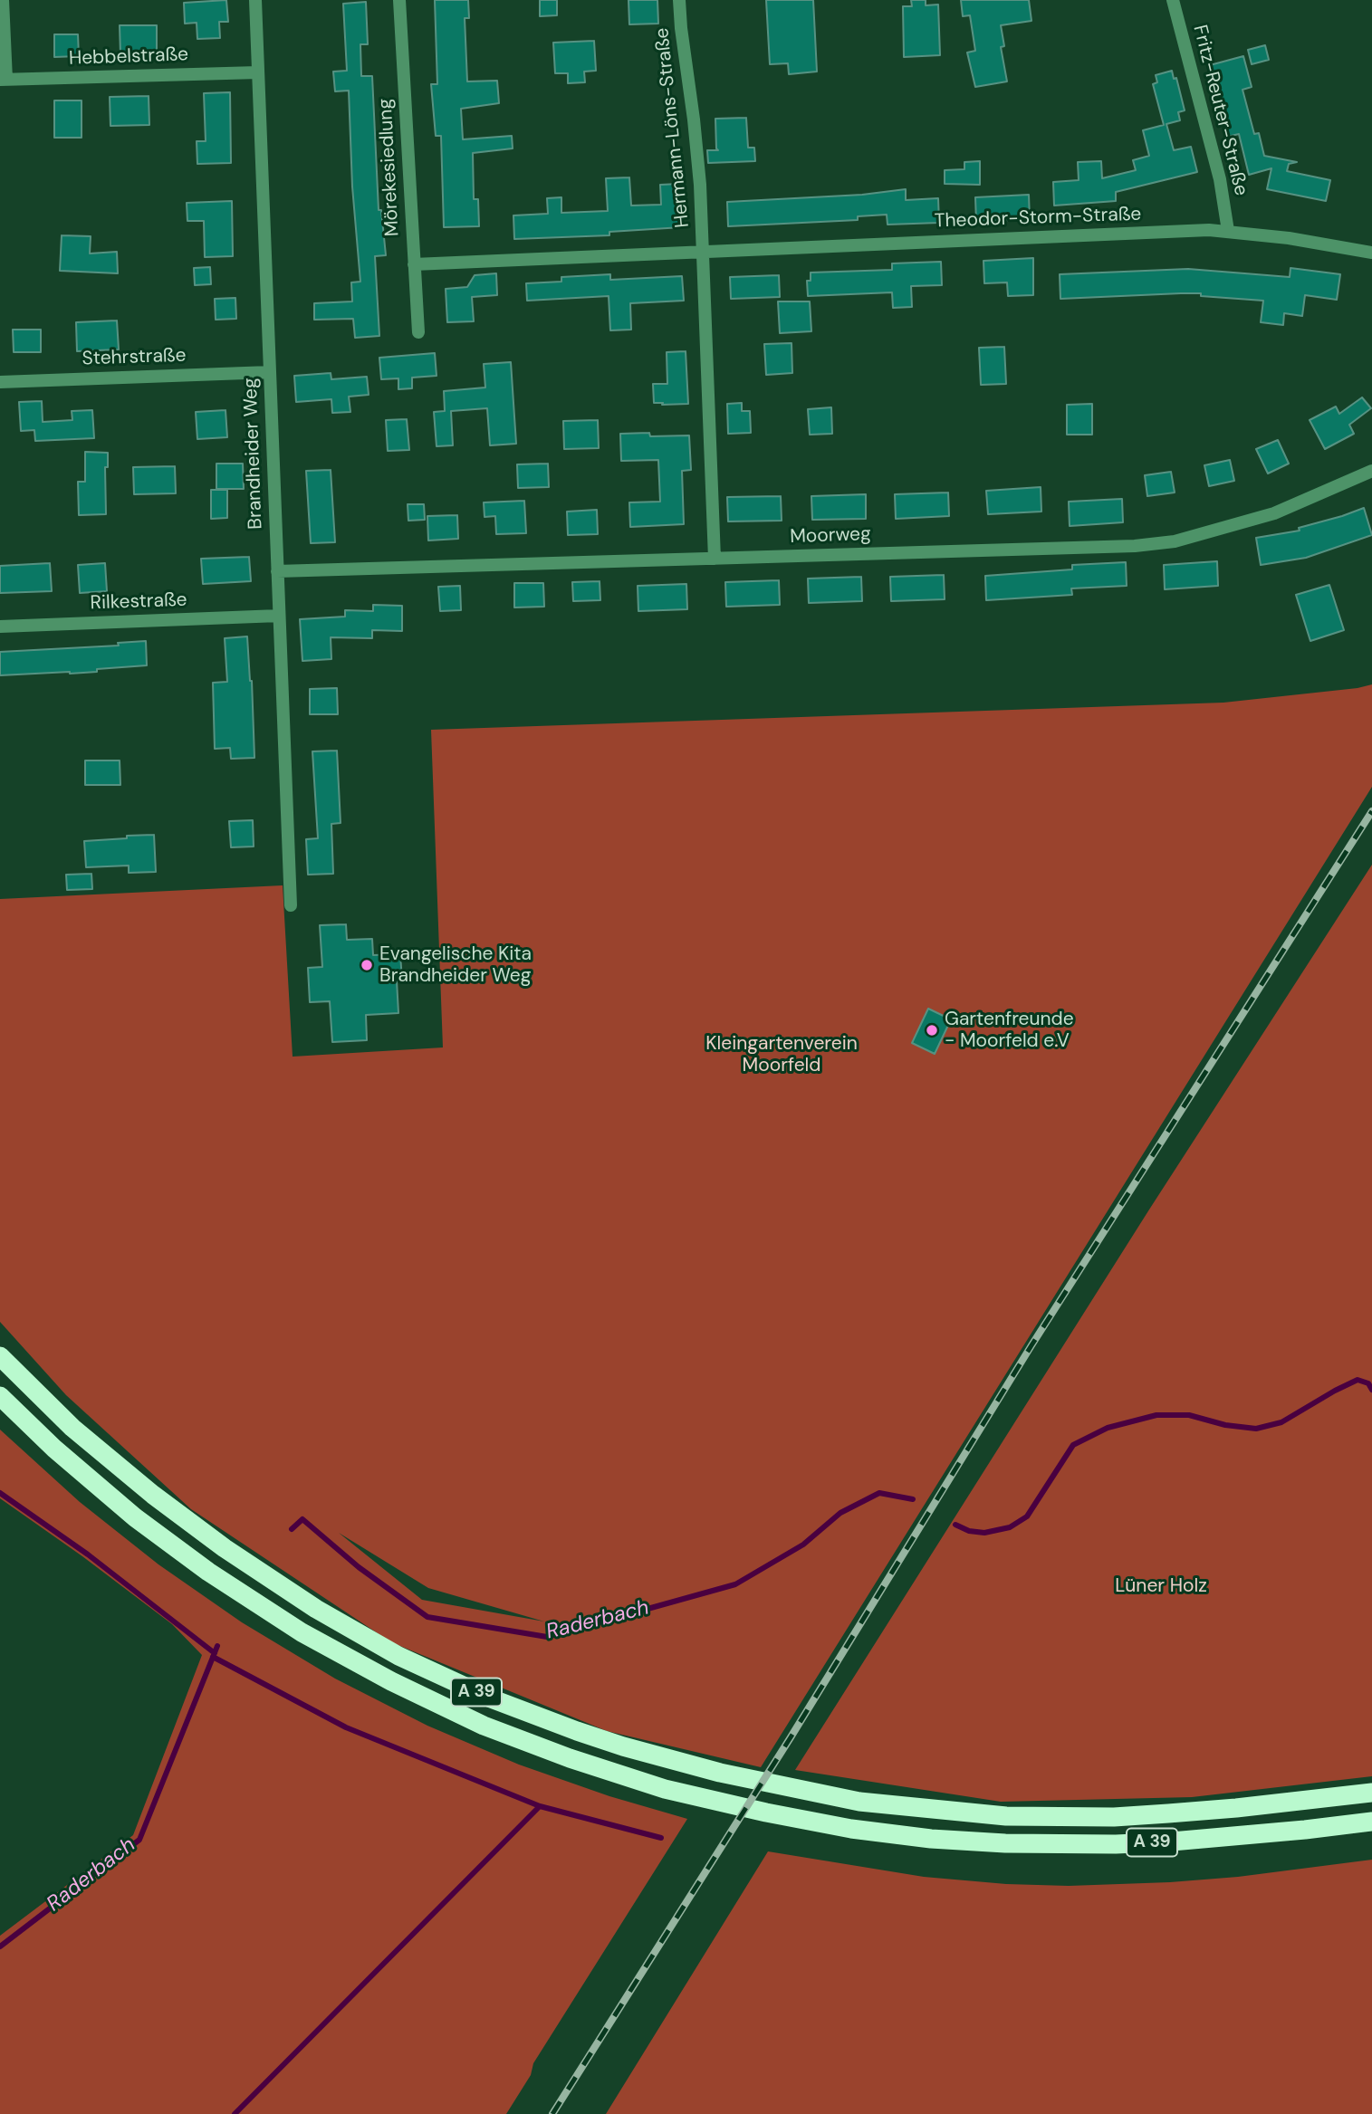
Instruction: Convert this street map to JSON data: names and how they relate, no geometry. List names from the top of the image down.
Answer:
{
  "streets": {
    "highway": ["A 39"],
    "street": [
      "Hebbelstraße",
      "Fritz-Reuter-Straße",
      "Hermann-Löns-Straße",
      "Mörekesiedlung",
      "Theodor-Storm-Straße",
      "Stehrstraße",
      "Brandheider Weg",
      "Moorweg",
      "Rilkestraße"
    ]
  },
  "crossings": [
    ["Hebbelstraße", "Brandheider Weg"],
    ["Fritz-Reuter-Straße", "Theodor-Storm-Straße"],
    ["Hermann-Löns-Straße", "Theodor-Storm-Straße"],
    ["Mörekesiedlung", "Theodor-Storm-Straße"],
    ["Stehrstraße", "Brandheider Weg"],
    ["Brandheider Weg", "Moorweg"],
    ["Brandheider Weg", "Rilkestraße"]
  ],
  "water": ["Raderbach"],
  "parks": ["Kleingartenverein Moorfeld", "Lüner Holz"],
  "places": ["Evangelische Kita Brandheider Weg", "Gartenfreunde - Moorfeld e.V"]
}
